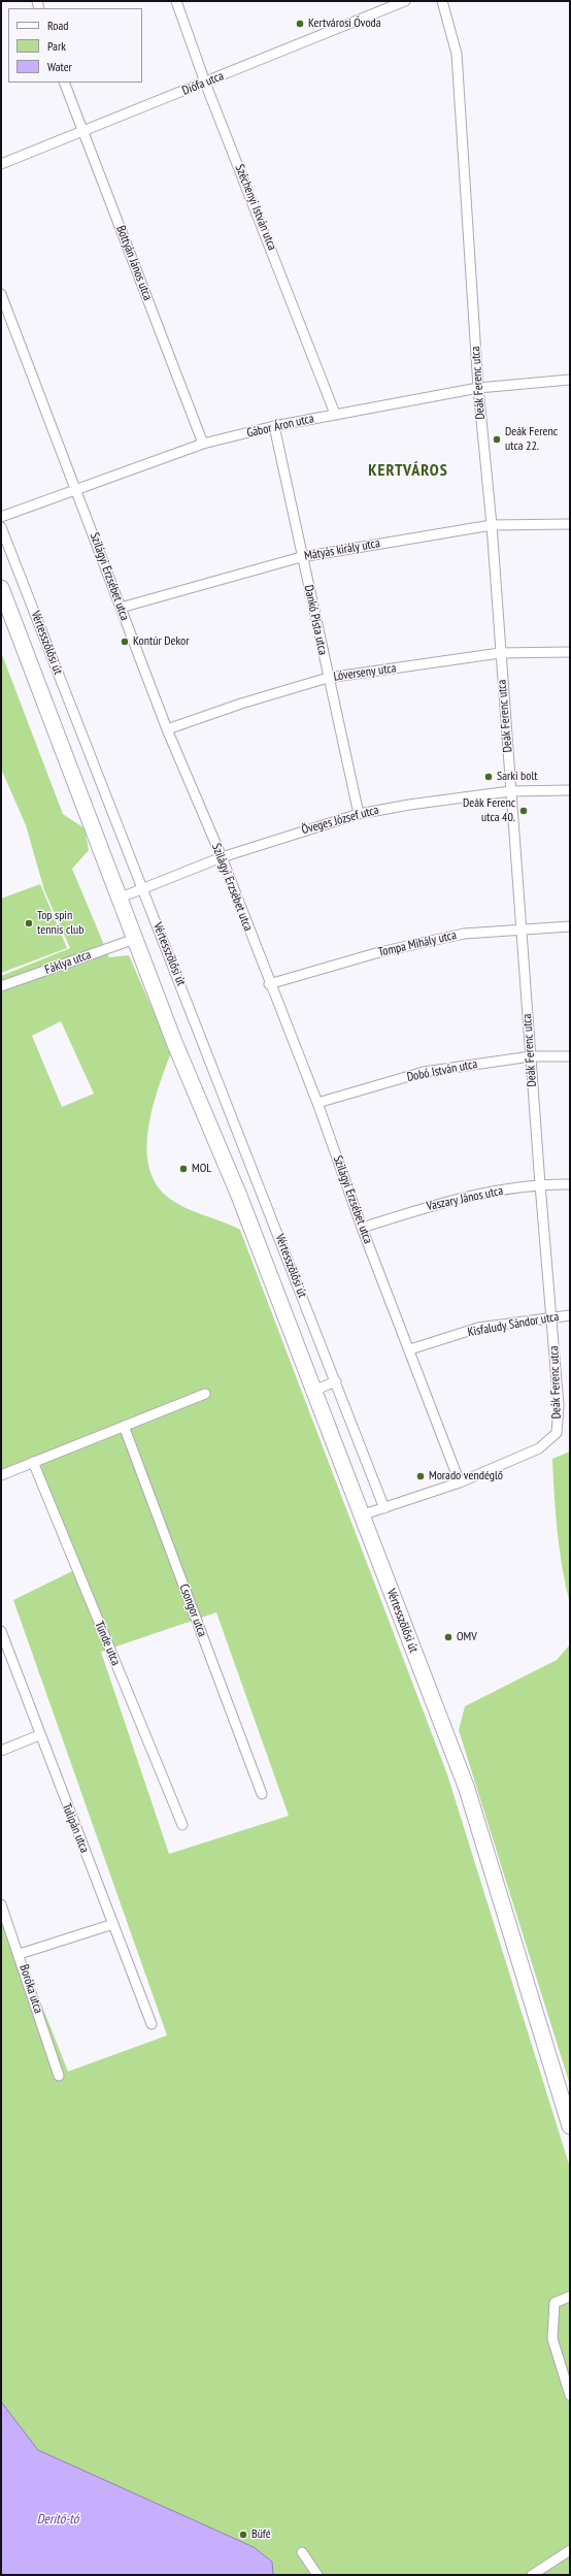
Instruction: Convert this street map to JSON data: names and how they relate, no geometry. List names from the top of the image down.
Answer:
{
  "streets": {
    "main road": ["Vértesszőlősi út"],
    "street": [
      "Diófa utca",
      "Széchenyi István utca",
      "Bottyán János utca",
      "Deák Ferenc utca",
      "Gábor Áron utca",
      "Mátyás király utca",
      "Szilágyi Erzsébet utca",
      "Dankó Pista utca",
      "Lóverseny utca",
      "Öveges József utca",
      "Tompa Mihály utca",
      "Fáklya utca",
      "Dobó István utca",
      "Vaszary János utca",
      "Kisfaludy Sándor utca",
      "Csongor utca",
      "Tünde utca",
      "Tulipán utca",
      "Boróka utca"
    ]
  },
  "crossings": [
    ["Diófa utca", "Széchenyi István utca"],
    ["Diófa utca", "Bottyán János utca"],
    ["Széchenyi István utca", "Gábor Áron utca"],
    ["Bottyán János utca", "Gábor Áron utca"],
    ["Deák Ferenc utca", "Gábor Áron utca"],
    ["Deák Ferenc utca", "Mátyás király utca"],
    ["Deák Ferenc utca", "Szilágyi Erzsébet utca"],
    ["Deák Ferenc utca", "Lóverseny utca"],
    ["Deák Ferenc utca", "Öveges József utca"],
    ["Deák Ferenc utca", "Tompa Mihály utca"],
    ["Deák Ferenc utca", "Dobó István utca"],
    ["Deák Ferenc utca", "Vaszary János utca"],
    ["Deák Ferenc utca", "Kisfaludy Sándor utca"],
    ["Gábor Áron utca", "Szilágyi Erzsébet utca"],
    ["Gábor Áron utca", "Dankó Pista utca"],
    ["Mátyás király utca", "Szilágyi Erzsébet utca"],
    ["Mátyás király utca", "Dankó Pista utca"],
    ["Szilágyi Erzsébet utca", "Lóverseny utca"],
    ["Szilágyi Erzsébet utca", "Öveges József utca"],
    ["Szilágyi Erzsébet utca", "Tompa Mihály utca"],
    ["Szilágyi Erzsébet utca", "Dobó István utca"],
    ["Szilágyi Erzsébet utca", "Vaszary János utca"],
    ["Szilágyi Erzsébet utca", "Kisfaludy Sándor utca"],
    ["Dankó Pista utca", "Lóverseny utca"],
    ["Dankó Pista utca", "Öveges József utca"],
    ["Vértesszőlősi út", "Öveges József utca"],
    ["Vértesszőlősi út", "Fáklya utca"]
  ],
  "districts": ["KERTVÁROS"],
  "water": ["Derítő-tó"],
  "places": [
    "Kertvárosi Óvoda",
    "Deák Ferenc utca 22.",
    "Kontúr Dekor",
    "Sarki bolt",
    "Deák Ferenc utca 40.",
    "Top spin tennis club",
    "MOL",
    "Morado vendéglő",
    "OMV",
    "Büfé"
  ],
  "legend": ["Road", "Park", "Water"]
}
